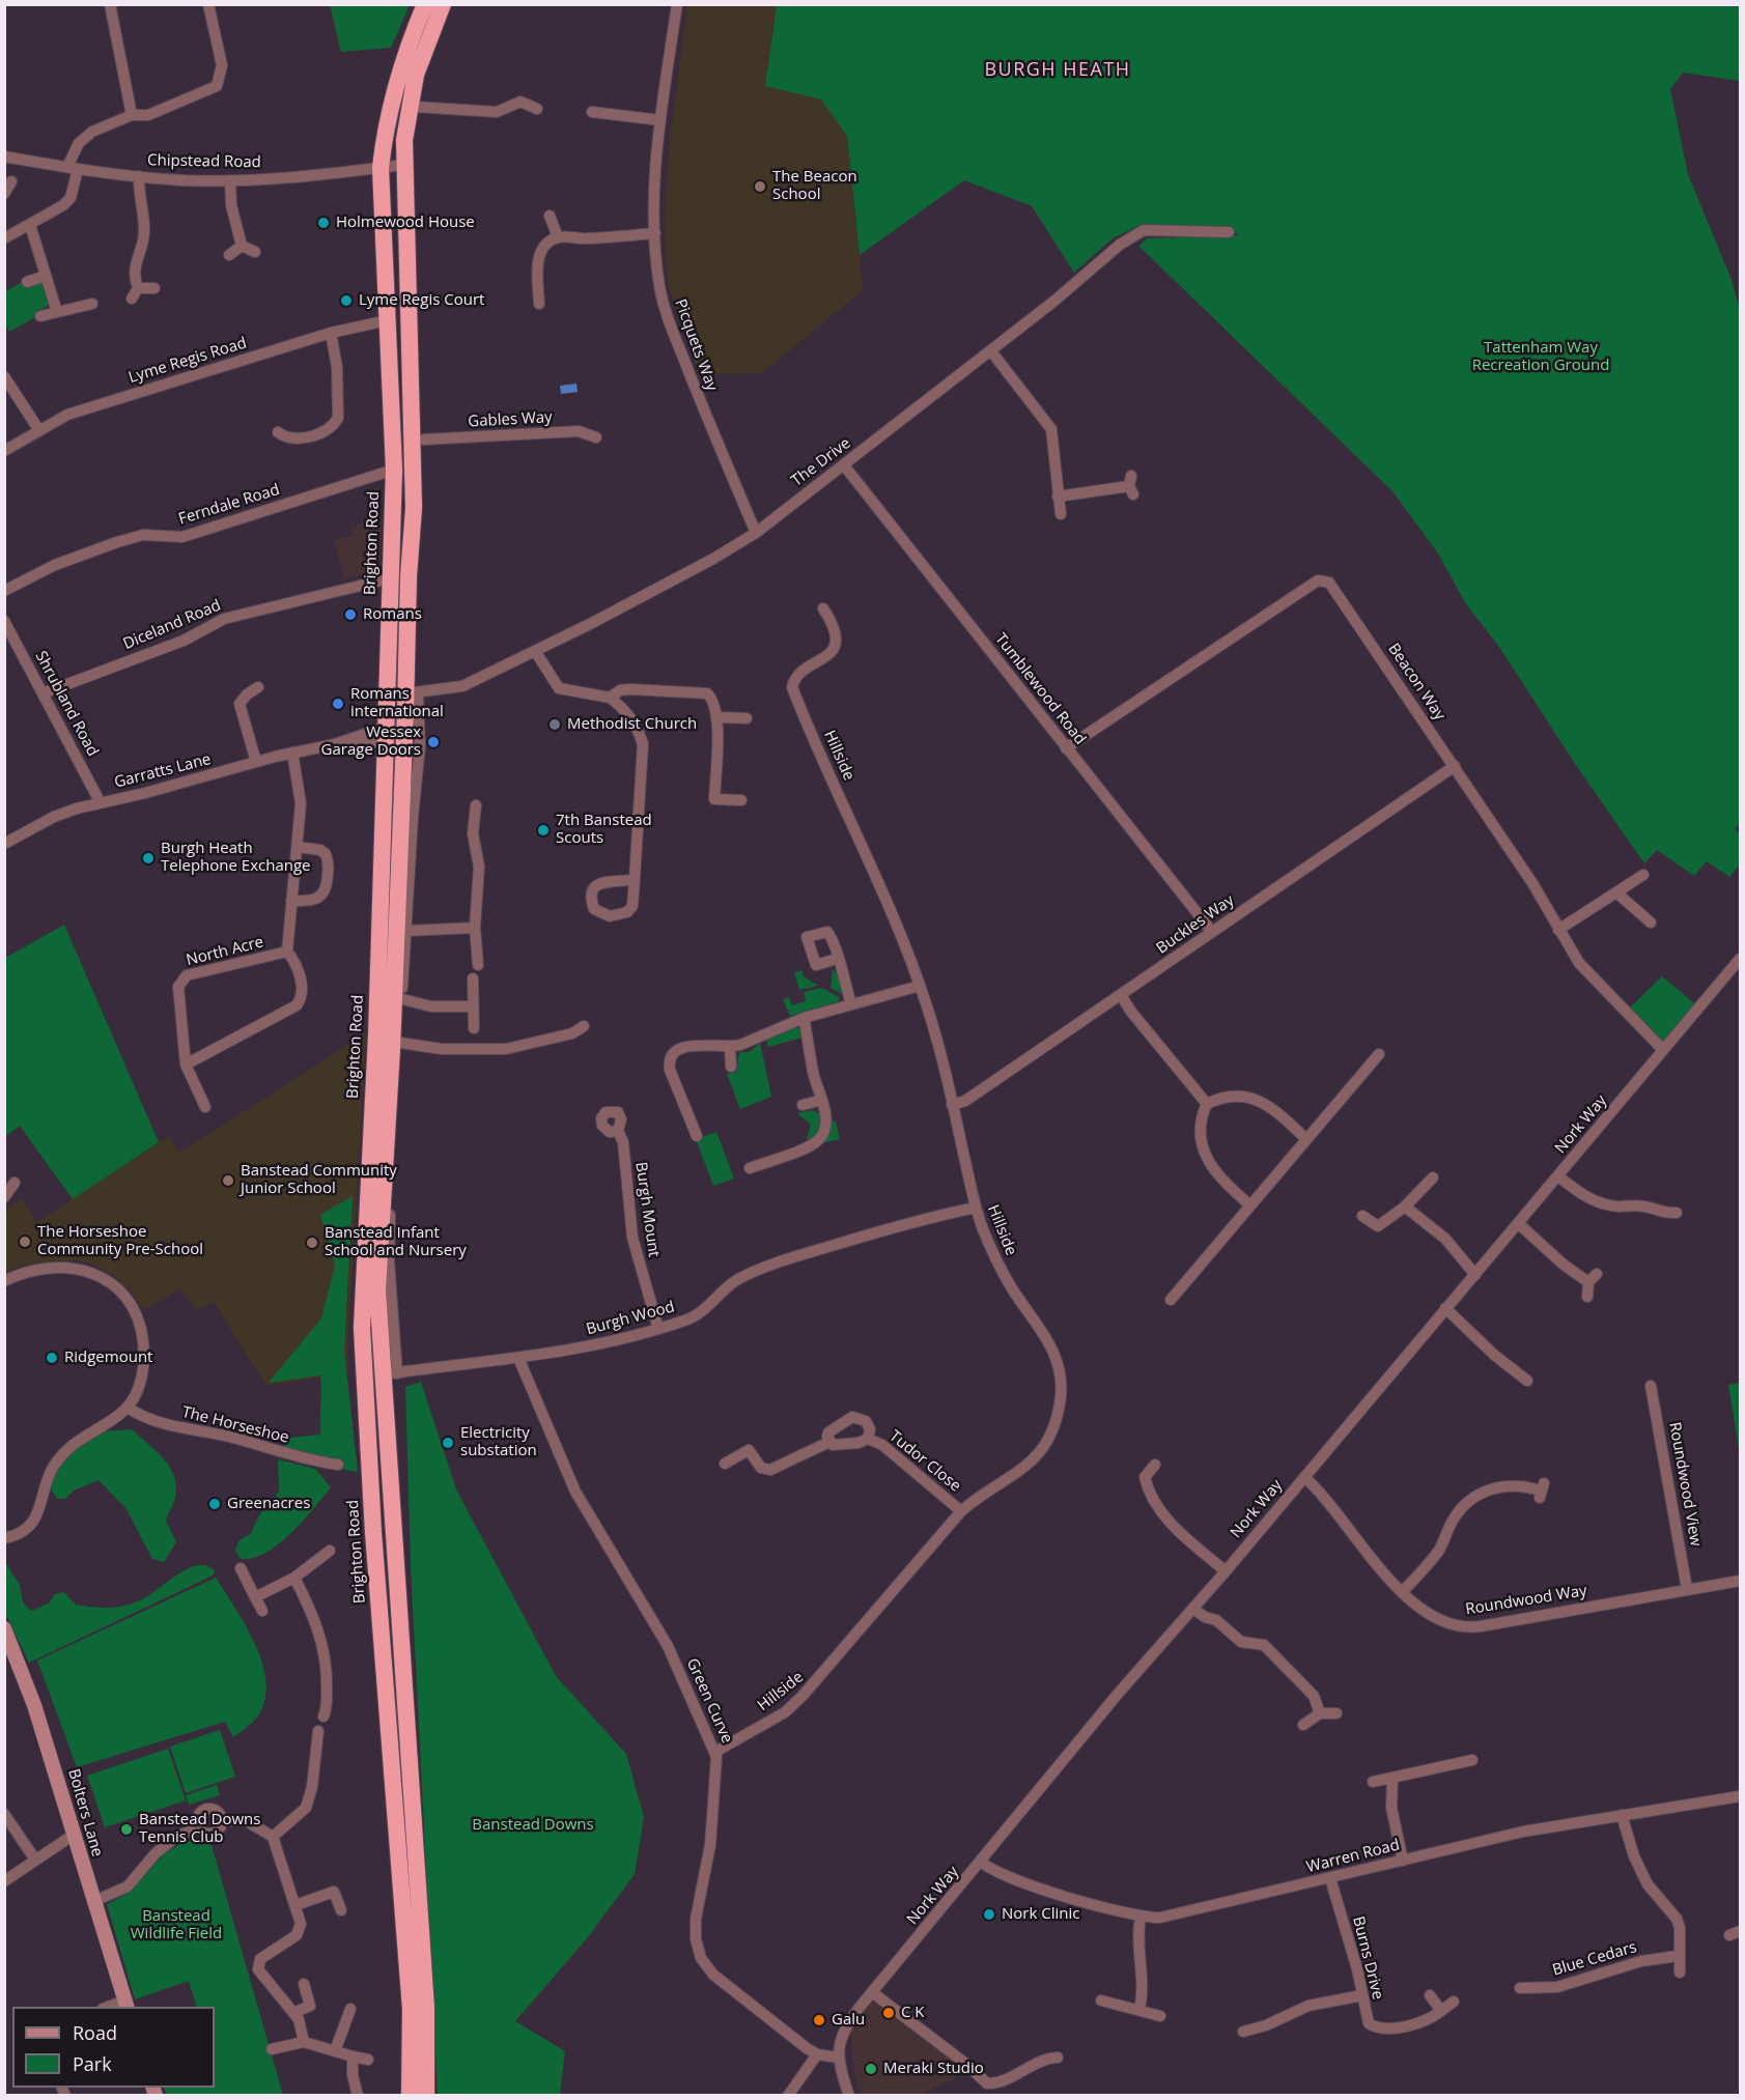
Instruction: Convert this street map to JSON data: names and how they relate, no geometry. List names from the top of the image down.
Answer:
{
  "streets": {
    "highway": ["Brighton Road"],
    "main road": ["Bolters Lane"],
    "street": [
      "Chipstead Road",
      "Picquets Way",
      "Lyme Regis Road",
      "Gables Way",
      "The Drive",
      "Ferndale Road",
      "Diceland Road",
      "Beacon Way",
      "Tumblewood Road",
      "Shrubland Road",
      "Hillside",
      "Garratts Lane",
      "Buckles Way",
      "North Acre",
      "Nork Way",
      "Burgh Mount",
      "Burgh Wood",
      "The Horseshoe",
      "Tudor Close",
      "Roundwood View",
      "Roundwood Way",
      "Green Curve",
      "Warren Road",
      "Burns Drive",
      "Blue Cedars"
    ]
  },
  "crossings": [
    ["Chipstead Road", "Brighton Road"],
    ["Picquets Way", "The Drive"],
    ["Lyme Regis Road", "Brighton Road"],
    ["The Drive", "Tumblewood Road"],
    ["Ferndale Road", "Brighton Road"],
    ["Brighton Road", "Diceland Road"],
    ["Brighton Road", "Garratts Lane"],
    ["Diceland Road", "Shrubland Road"],
    ["Beacon Way", "Tumblewood Road"],
    ["Beacon Way", "Buckles Way"],
    ["Beacon Way", "Nork Way"],
    ["Tumblewood Road", "Buckles Way"],
    ["Shrubland Road", "Garratts Lane"],
    ["Hillside", "Buckles Way"],
    ["Hillside", "Burgh Wood"],
    ["Hillside", "Tudor Close"],
    ["Hillside", "Green Curve"],
    ["Garratts Lane", "North Acre"],
    ["Nork Way", "Roundwood Way"],
    ["Nork Way", "Green Curve"],
    ["Nork Way", "Warren Road"],
    ["Burgh Mount", "Burgh Wood"],
    ["Burgh Wood", "Green Curve"],
    ["Roundwood View", "Roundwood Way"],
    ["Warren Road", "Burns Drive"]
  ],
  "districts": ["BURGH HEATH"],
  "parks": ["Tattenham Way Recreation Ground", "Banstead Downs", "Banstead Wildlife Field"],
  "places": [
    "The Beacon School",
    "Holmewood House",
    "Lyme Regis Court",
    "Romans",
    "Romans international",
    "Methodist Church",
    "Wessex Garage Doors",
    "7th Banstead Scouts",
    "Burgh Heath Telephone Exchange",
    "Banstead Community Junior School",
    "The Horseshoe Community Pre-School",
    "Banstead Infant School and Nursery",
    "Ridgemount",
    "Electricity substation",
    "Greenacres",
    "Banstead Downs Tennis Club",
    "Nork Clinic",
    "C K",
    "Galu",
    "Meraki Studio"
  ],
  "legend": ["Road", "Park"]
}
